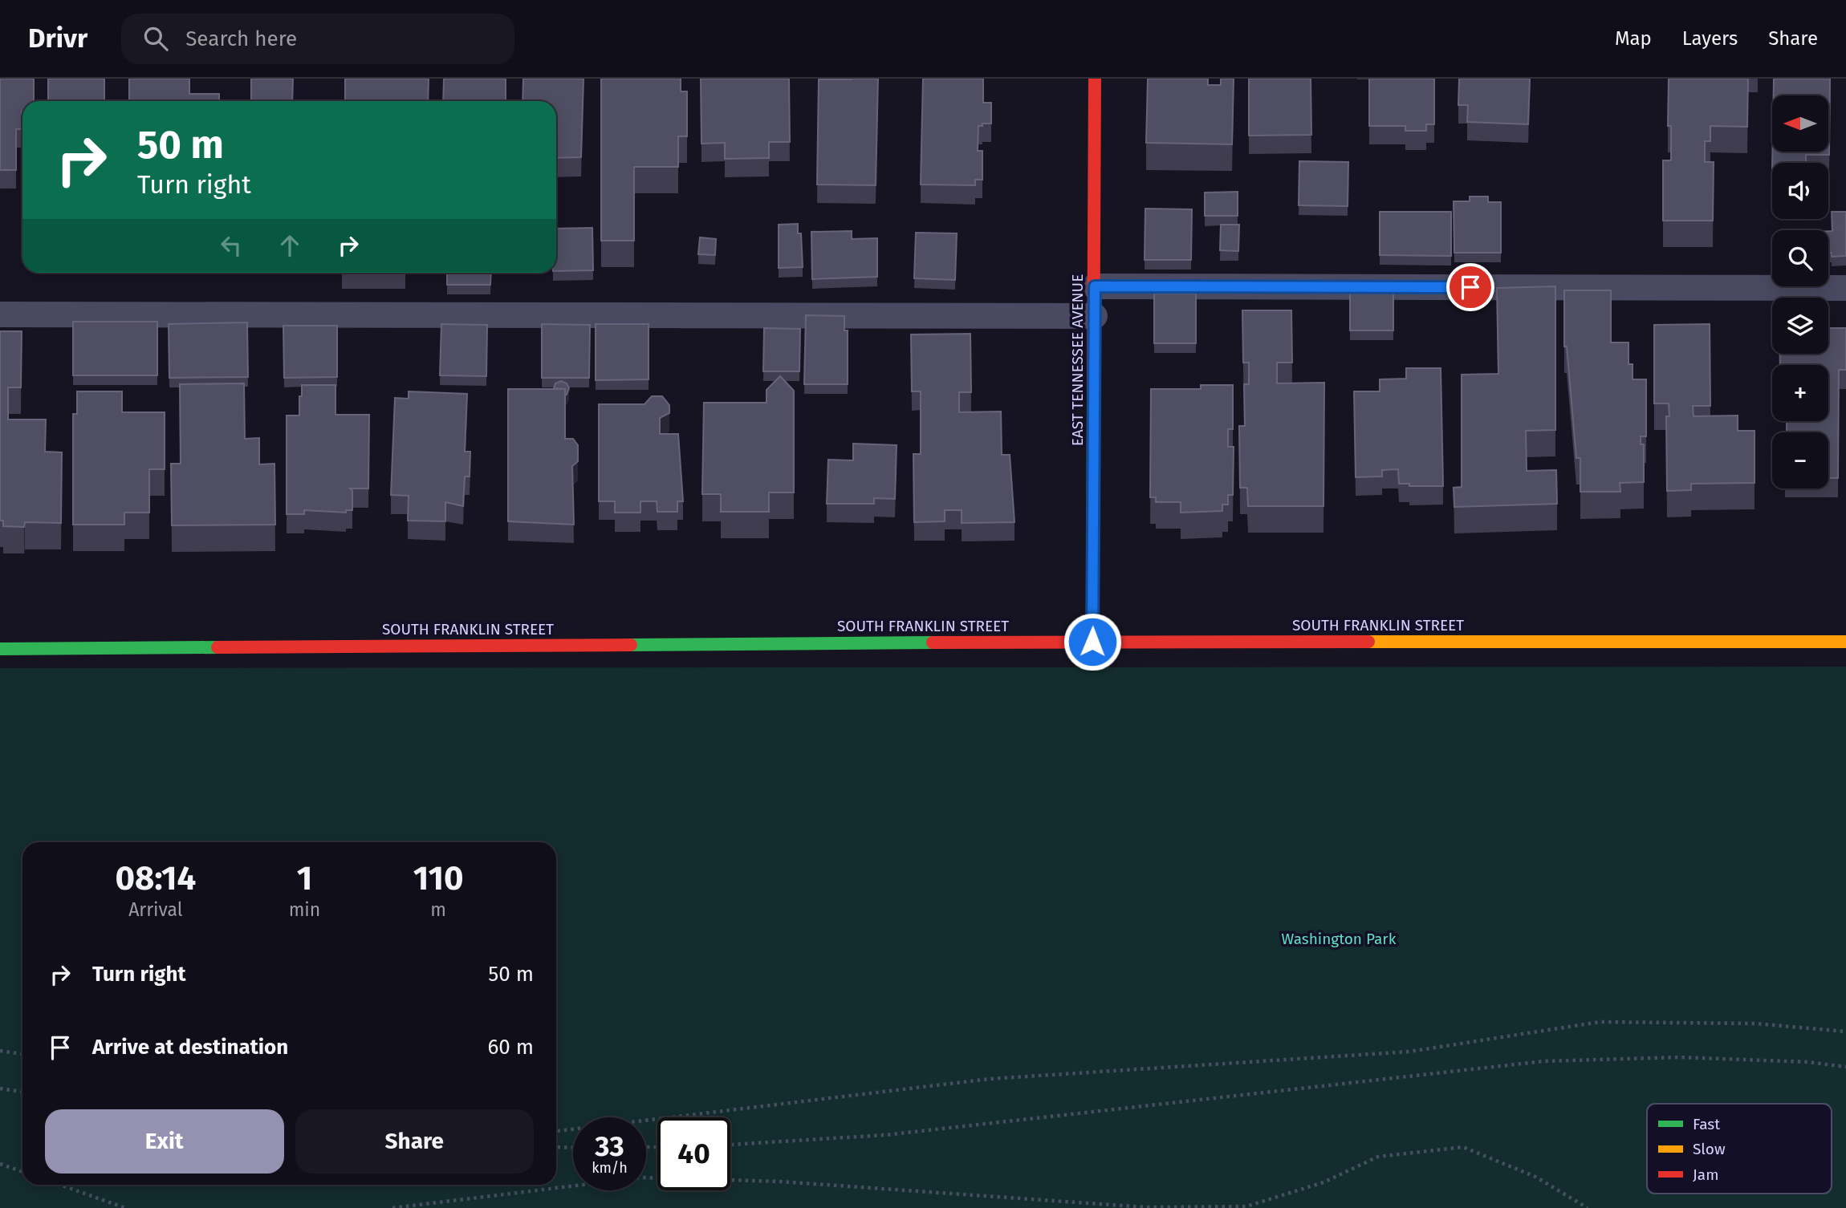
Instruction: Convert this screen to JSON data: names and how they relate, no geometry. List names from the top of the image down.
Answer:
{
  "streets": {
    "street": ["EAST TENNESSEE AVENUE", "SOUTH FRANKLIN STREET"]
  },
  "crossings": [
    ["EAST TENNESSEE AVENUE", "SOUTH FRANKLIN STREET"]
  ],
  "parks": ["Washington Park"],
  "legend": ["Fast", "Slow", "Jam"],
  "north": "left",
  "page": {
    "header": "Drivr",
    "search": "Search here",
    "nav": ["Map", "Layers", "Share"],
    "map_buttons": ["+", "−"],
    "turn": ["50 m", "Turn right"],
    "eta": [
      "08:14",
      "Arrival",
      "1",
      "min",
      "110",
      "m"
    ],
    "list": [
      {
        "name": "Turn right",
        "value": "50 m"
      },
      {
        "name": "Arrive at destination",
        "value": "60 m"
      }
    ],
    "buttons": ["Exit", "Share"],
    "speed": "33 km/h",
    "limit": "40"
  }
}
